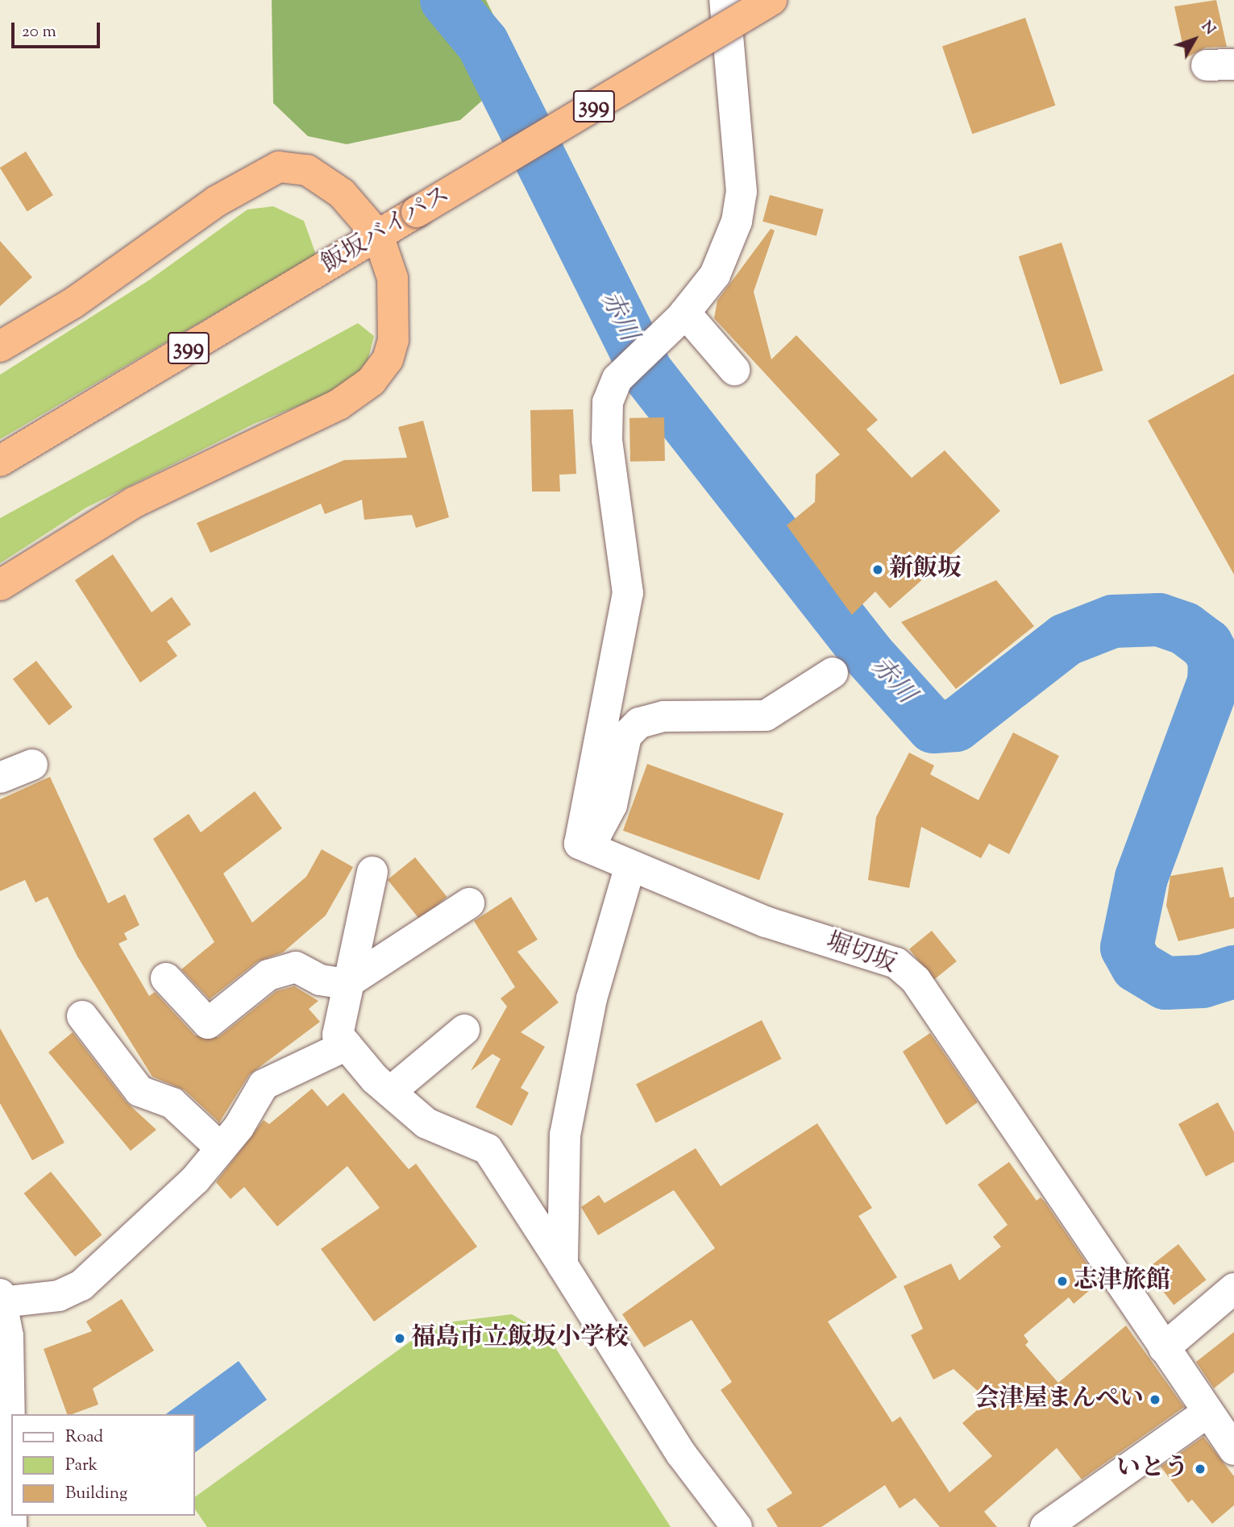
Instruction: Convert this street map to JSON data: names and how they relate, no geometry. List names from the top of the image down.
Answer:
{
  "streets": {
    "highway": ["399", "飯坂バイパス"],
    "street": ["堀切坂"]
  },
  "water": ["赤川"],
  "places": [
    "新飯坂",
    "志津旅館",
    "福島市立飯坂小学校",
    "会津屋まんぺい",
    "いとう"
  ],
  "legend": ["Road", "Park", "Building"],
  "scale_bar": "20 m",
  "north": "top right"
}
